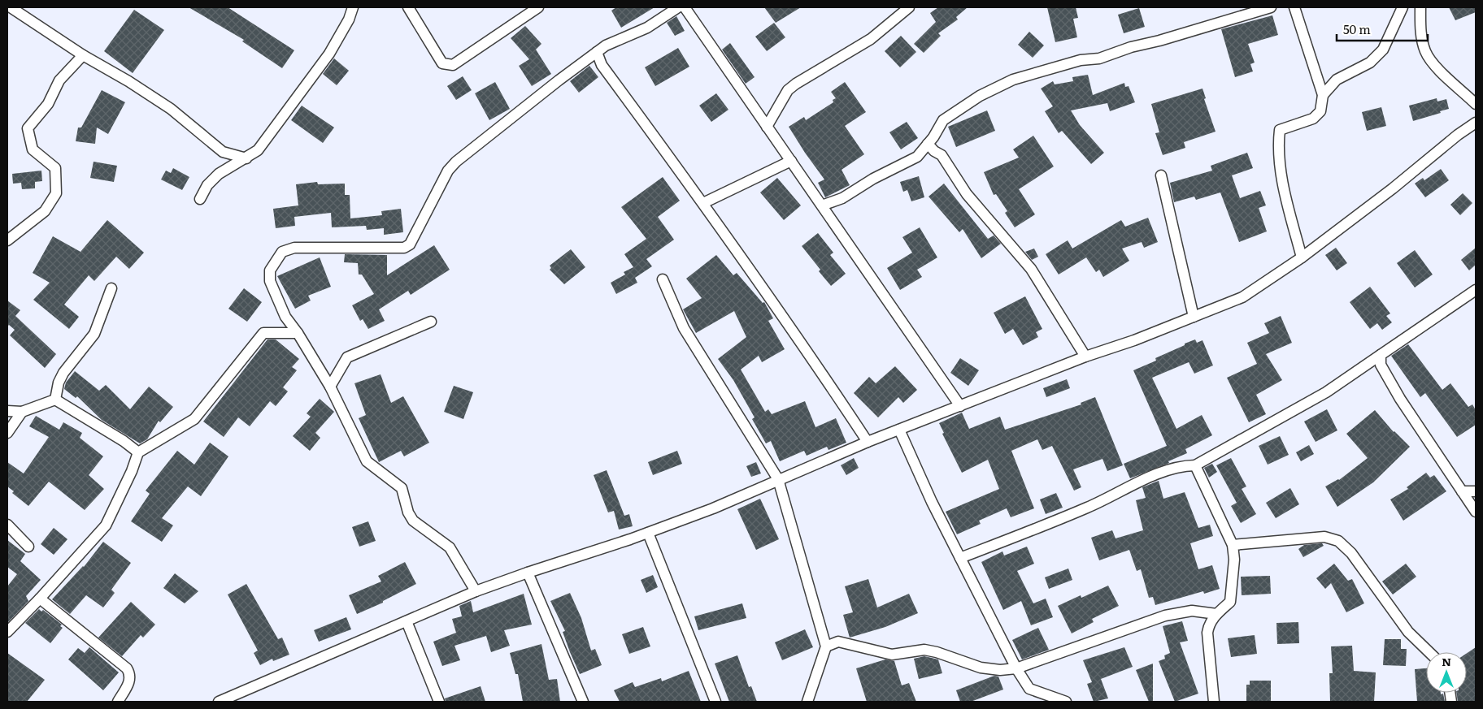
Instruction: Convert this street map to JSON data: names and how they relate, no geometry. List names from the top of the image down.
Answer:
{
  "scale_bar": "50 m",
  "north": "top"
}
